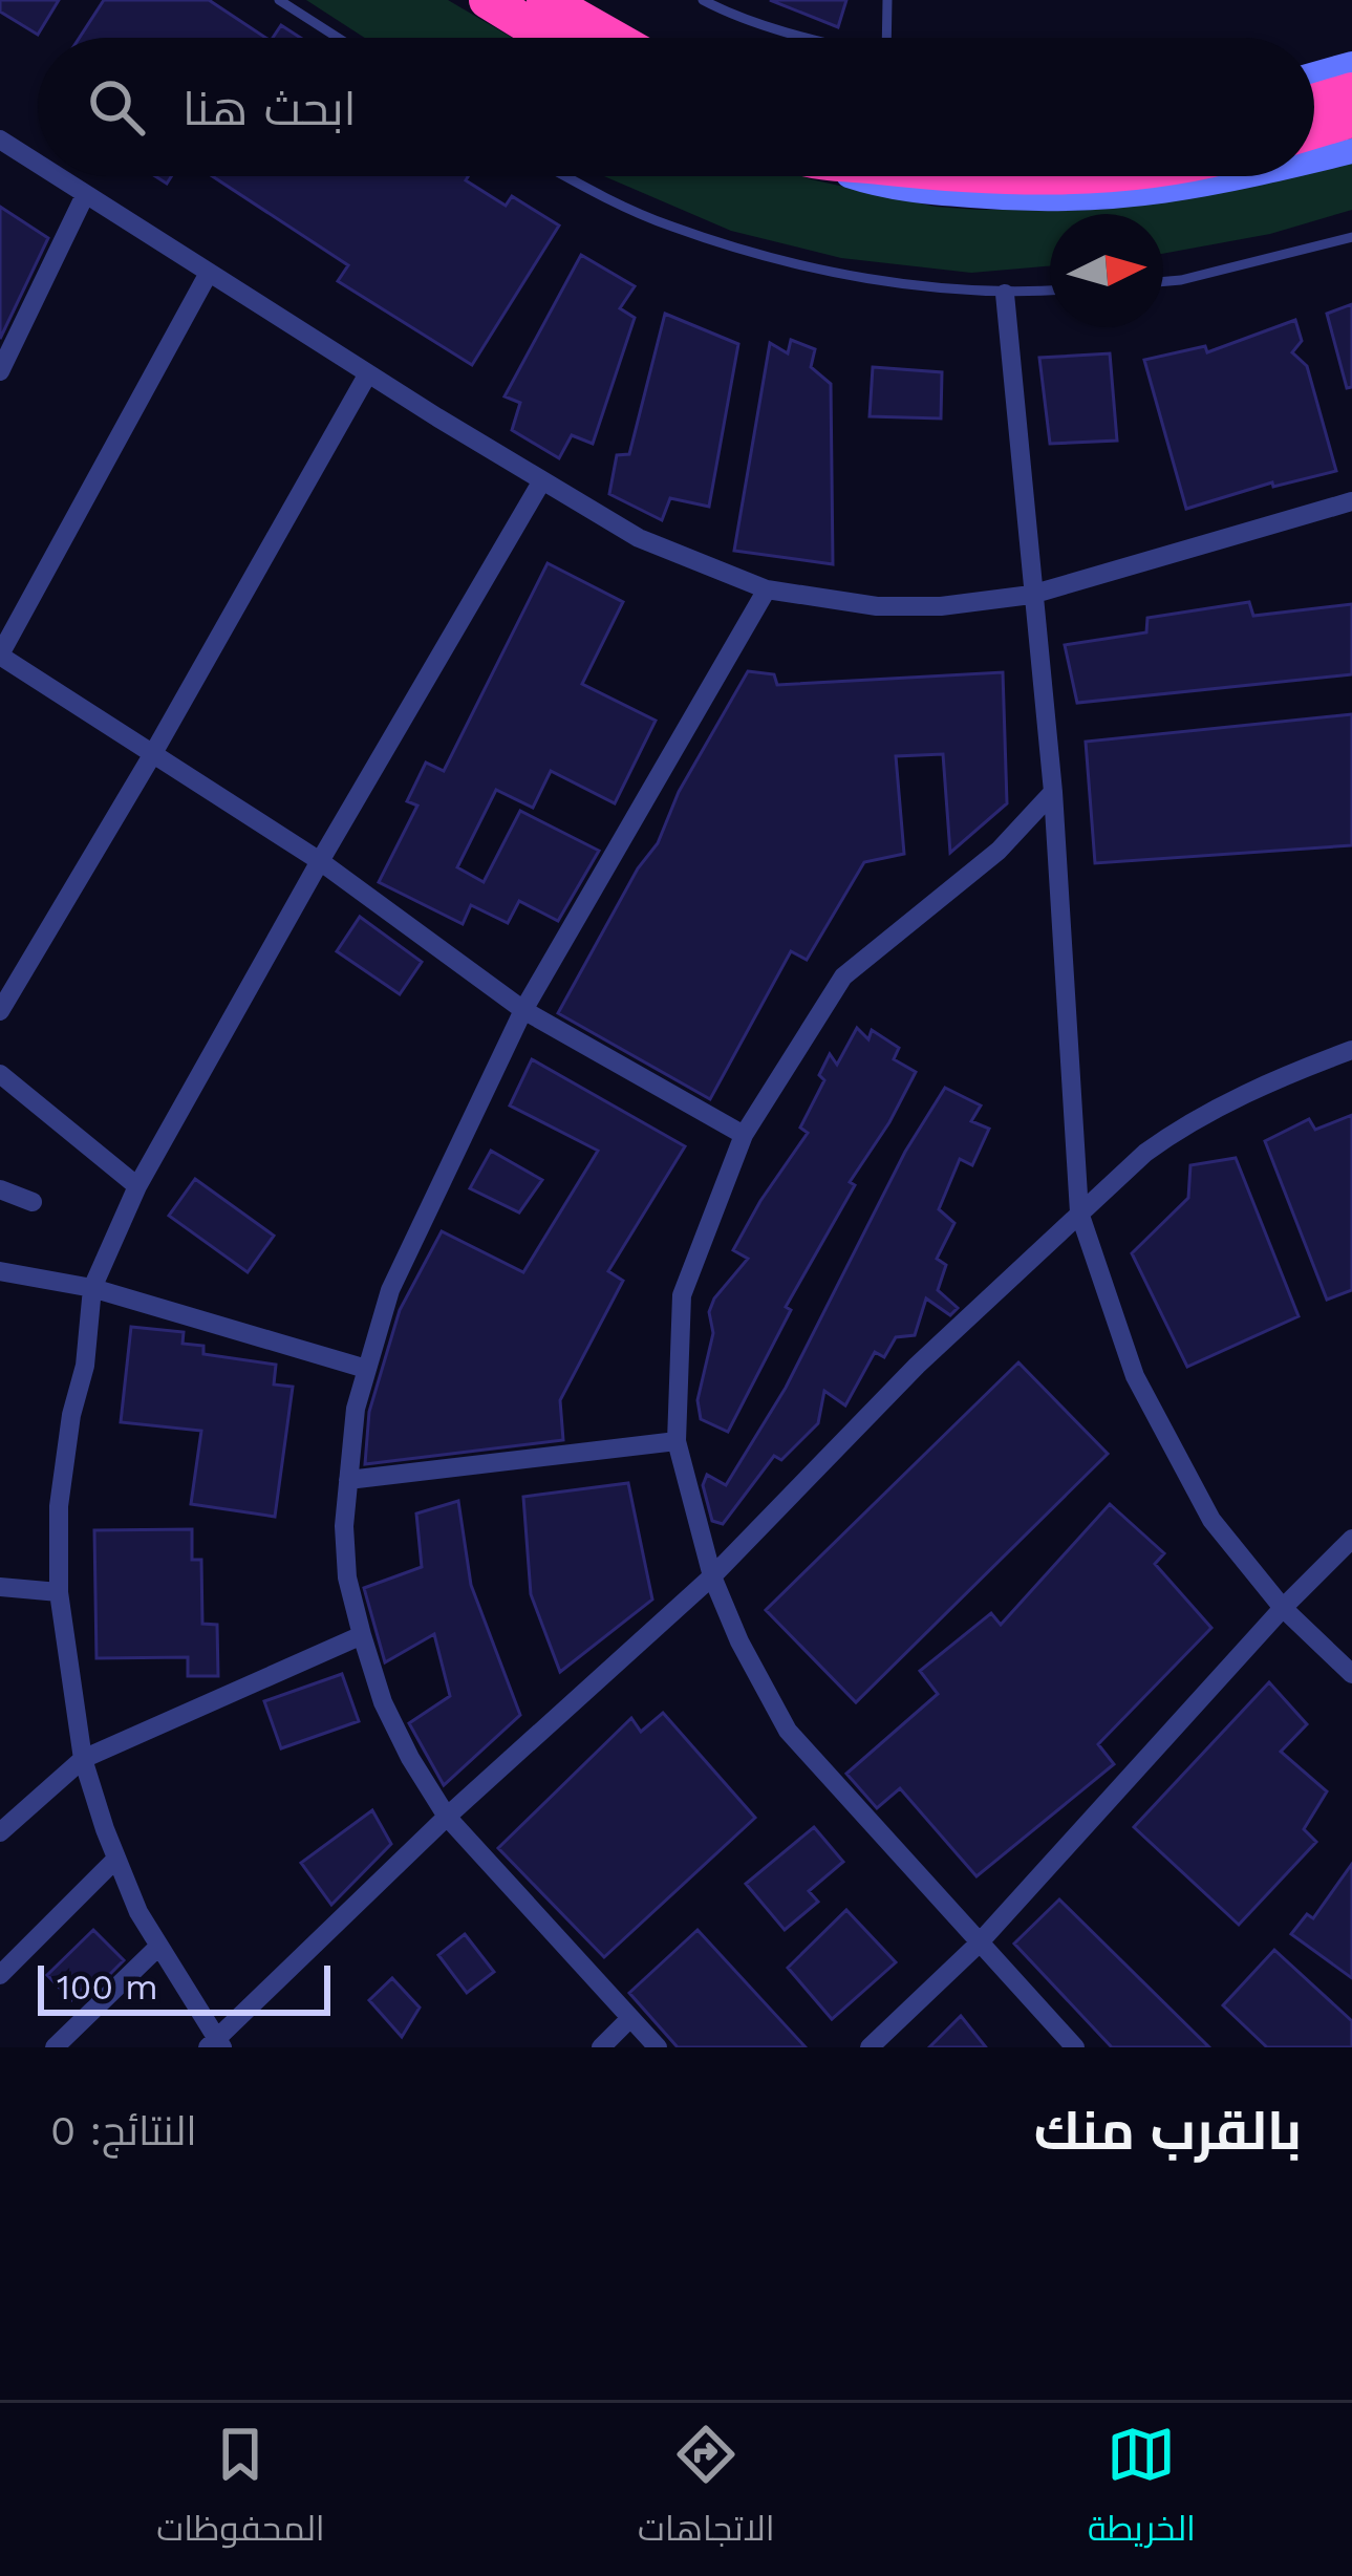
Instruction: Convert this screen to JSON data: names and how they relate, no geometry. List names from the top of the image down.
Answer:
{
  "scale_bar": "100 m",
  "north": "right",
  "page": {
    "search": "ابحث هنا",
    "scale": "100 m",
    "heading": ["بالقرب منك", "النتائج: 0"],
    "nav": ["الخريطة", "الاتجاهات", "المحفوظات"]
  }
}
